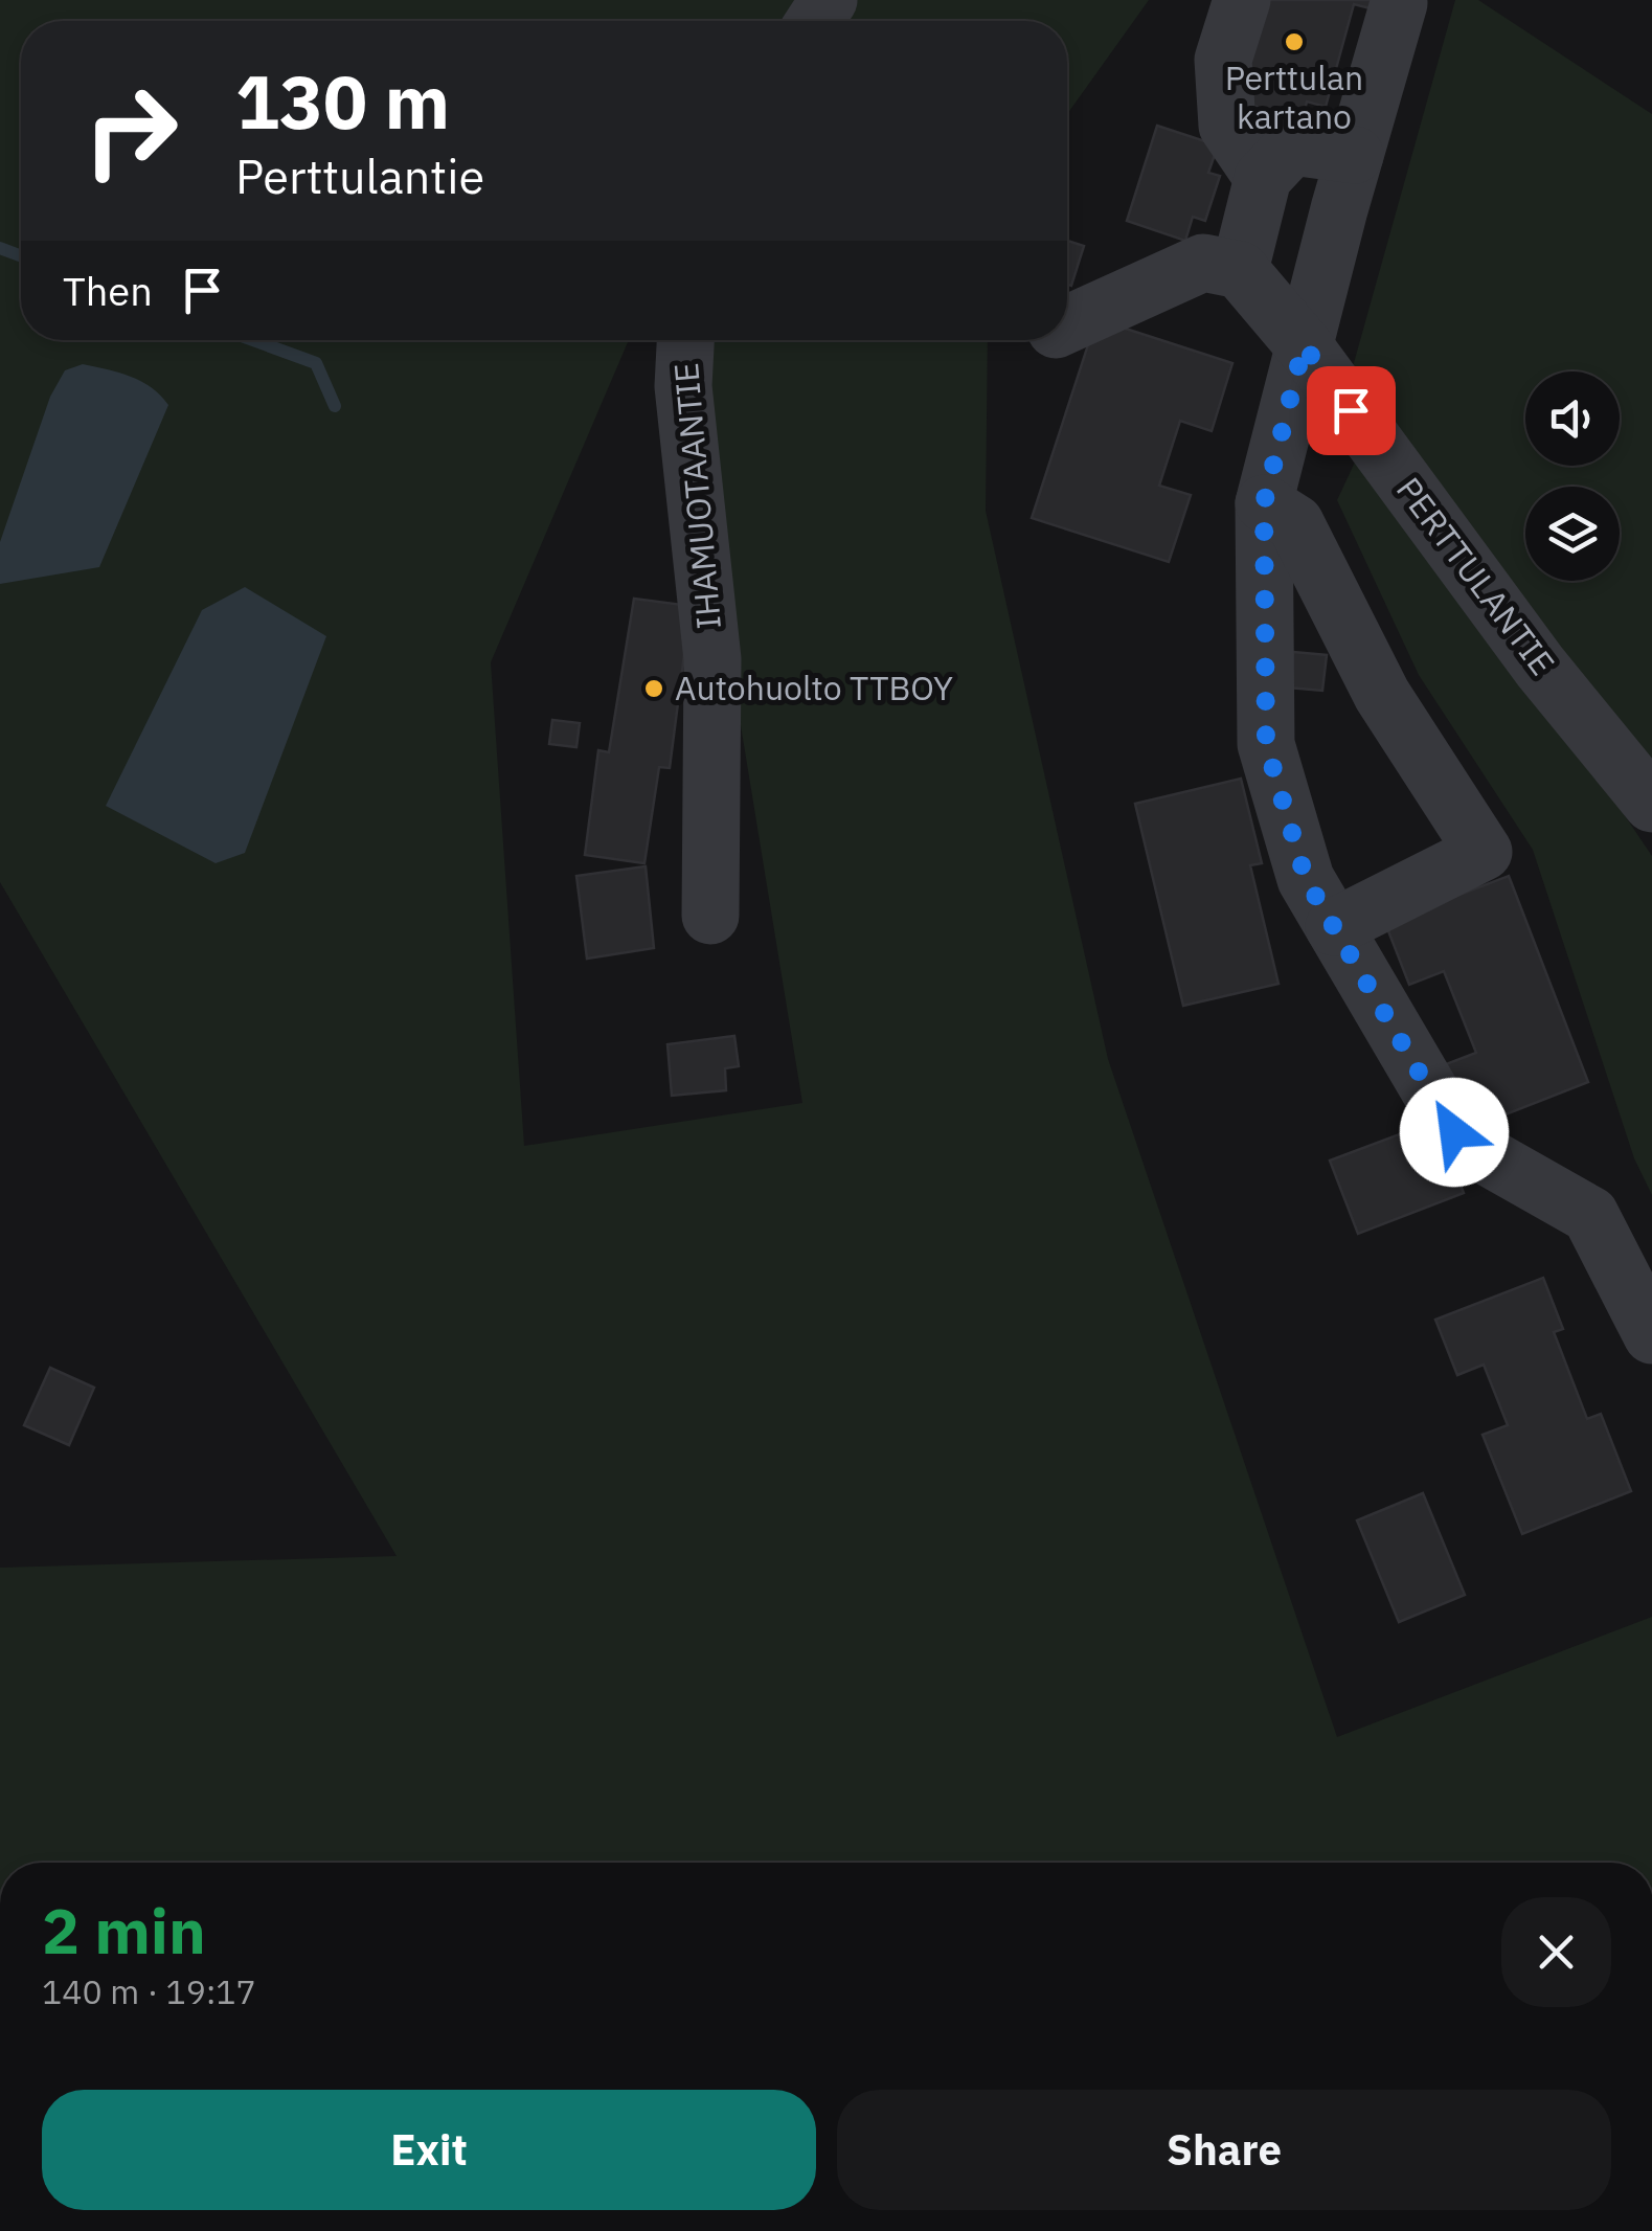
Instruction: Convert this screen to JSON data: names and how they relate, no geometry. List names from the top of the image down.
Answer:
{
  "streets": {
    "street": ["IHAMUOTAANTIE", "PERTTULANTIE"]
  },
  "places": ["Perttulan kartano", "Autohuolto TTBOY"],
  "page": {
    "turn": ["130 m", "Perttulantie"],
    "then": "Then",
    "heading": ["2 min", "140 m · 19:17"],
    "buttons": ["Exit", "Share"]
  }
}
